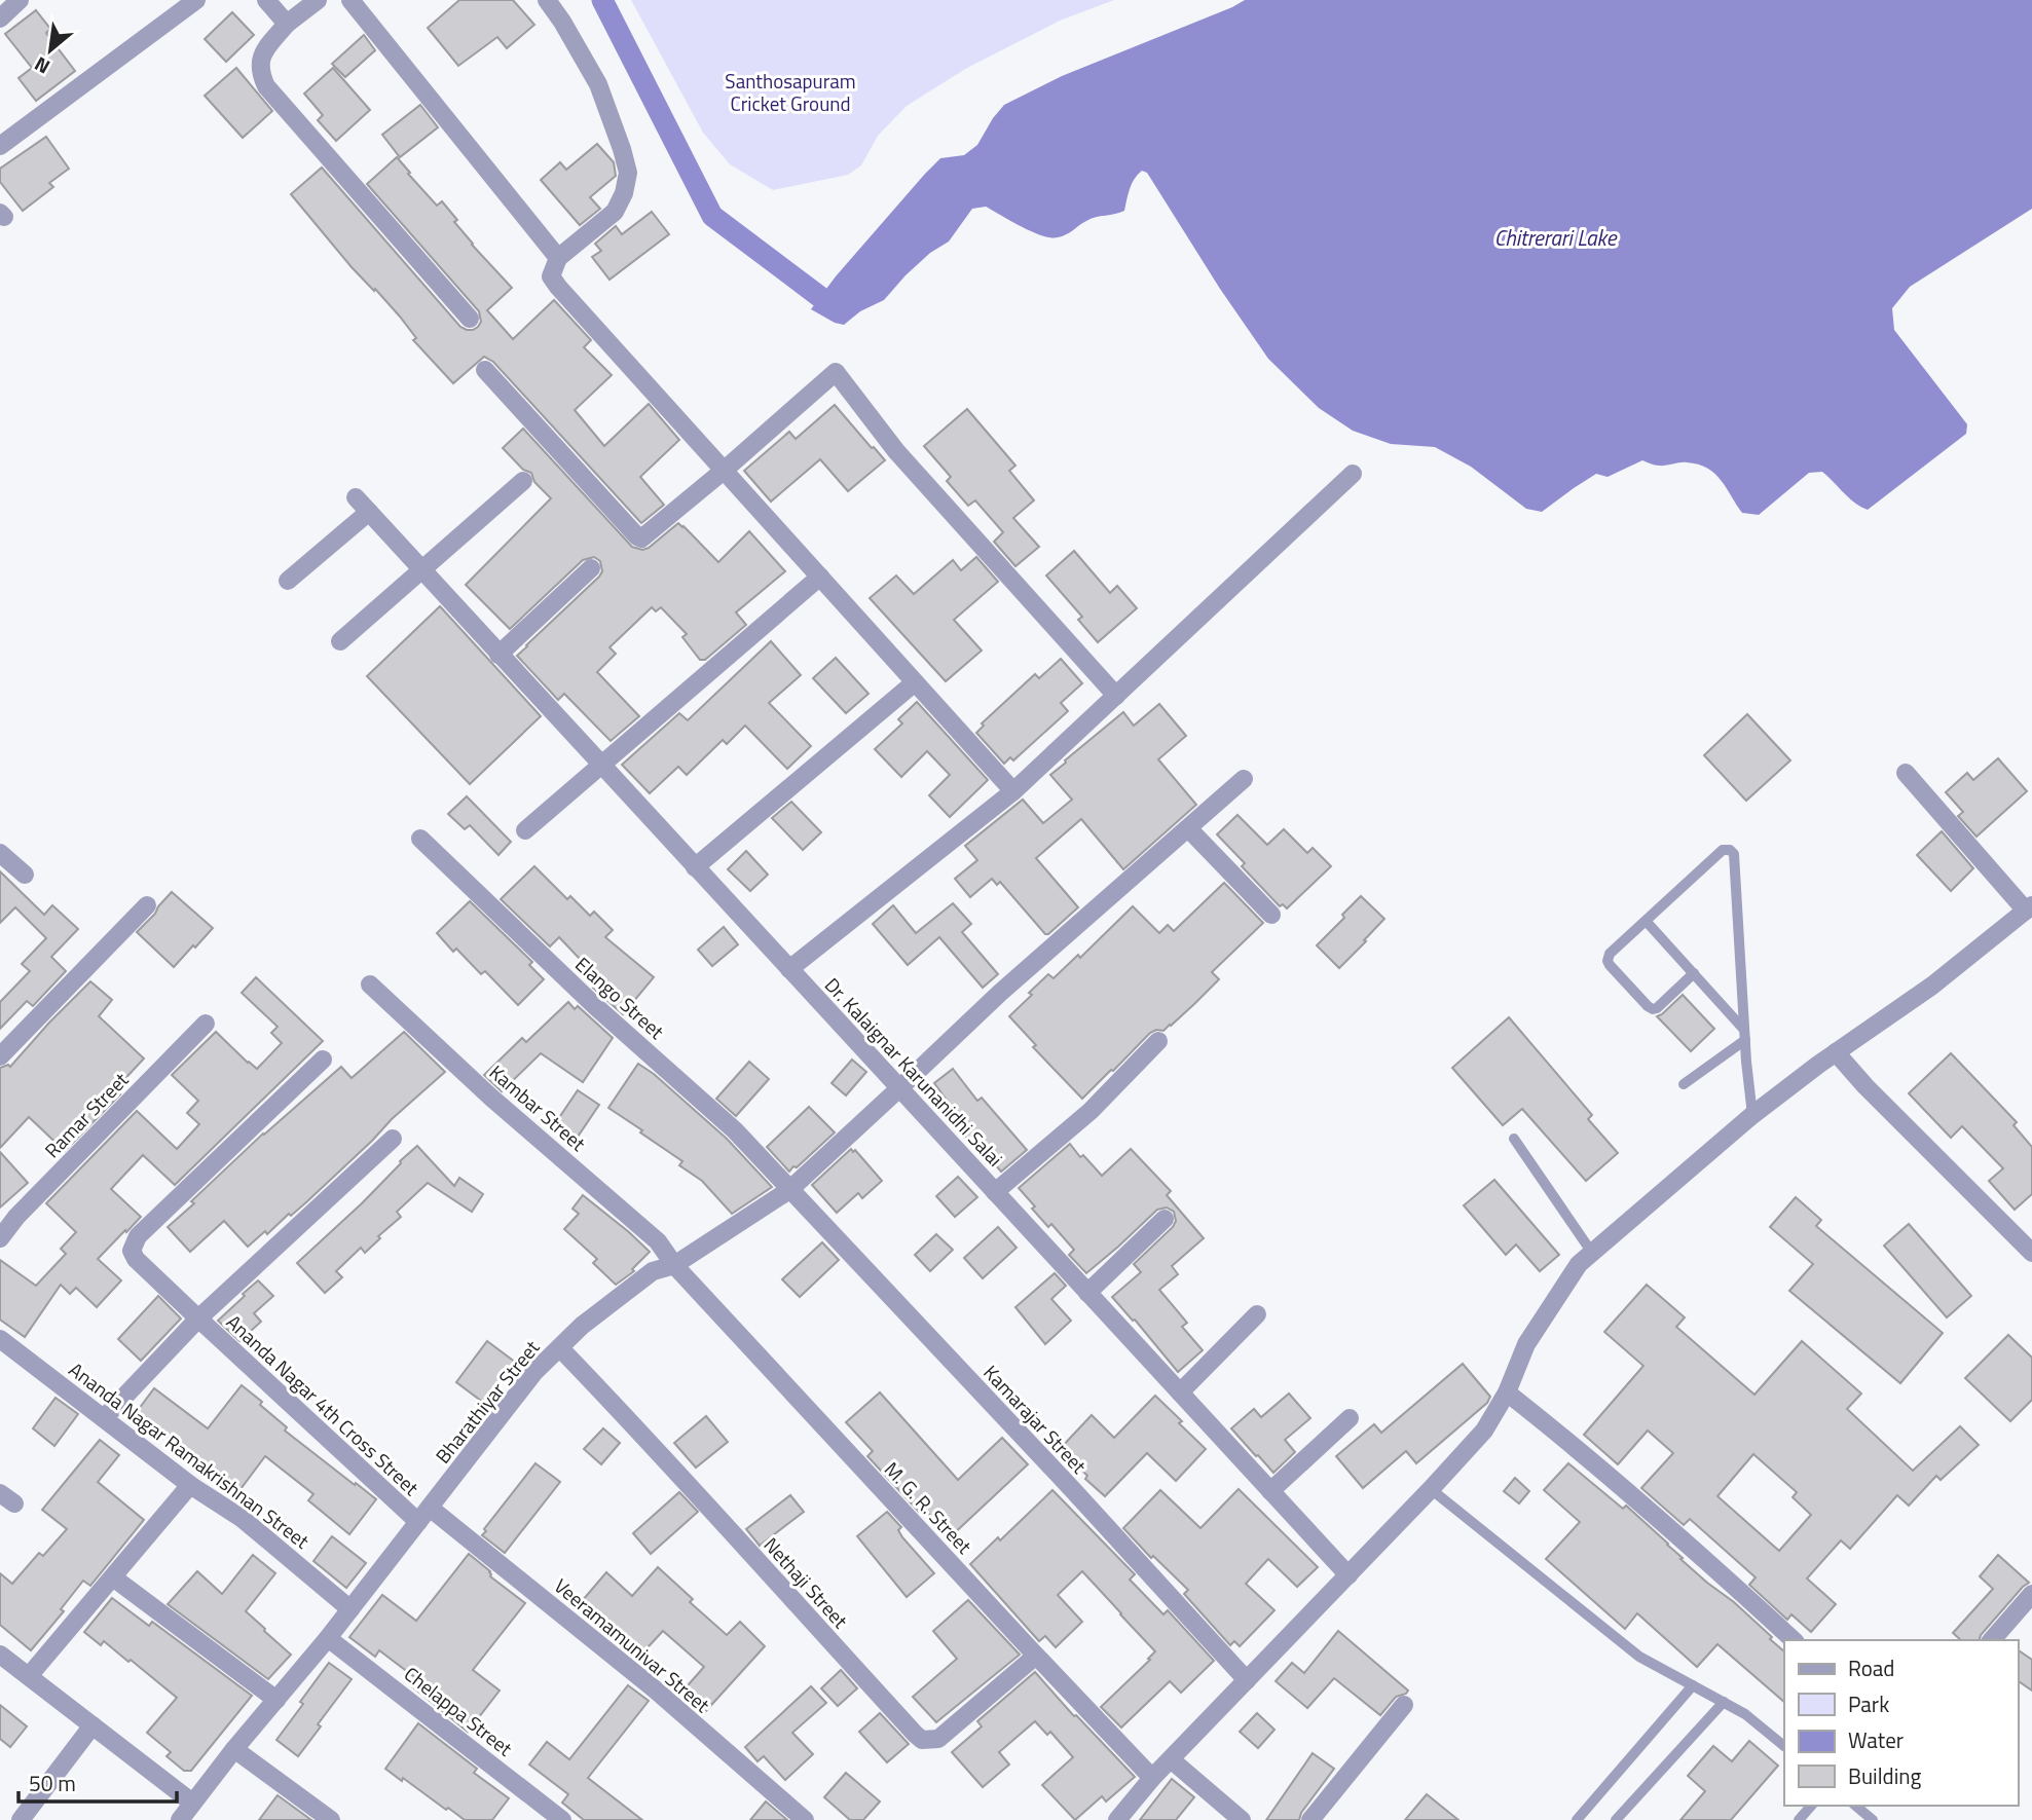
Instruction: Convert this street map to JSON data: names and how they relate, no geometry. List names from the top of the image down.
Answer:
{
  "streets": {
    "street": [
      "Elango Street",
      "Dr. Kalaignar Karunanidhi Salai",
      "Kambar Street",
      "Ramar Street",
      "Bharathiyar Street",
      "Ananda Nagar 4th Cross Street",
      "Kamarajar Street",
      "Ananda Nagar Ramakrishnan Street",
      "M. G. R. Street",
      "Nethaji Street",
      "Veeramamunivar Street",
      "Chelappa Street"
    ]
  },
  "crossings": [
    ["Elango Street", "Bharathiyar Street"],
    ["Elango Street", "Kamarajar Street"],
    ["Dr. Kalaignar Karunanidhi Salai", "Bharathiyar Street"],
    ["Kambar Street", "Bharathiyar Street"],
    ["Kambar Street", "M. G. R. Street"],
    ["Bharathiyar Street", "Ananda Nagar 4th Cross Street"],
    ["Bharathiyar Street", "Kamarajar Street"],
    ["Bharathiyar Street", "Ananda Nagar Ramakrishnan Street"],
    ["Bharathiyar Street", "M. G. R. Street"],
    ["Bharathiyar Street", "Nethaji Street"],
    ["Bharathiyar Street", "Veeramamunivar Street"],
    ["Bharathiyar Street", "Chelappa Street"],
    ["Ananda Nagar 4th Cross Street", "Veeramamunivar Street"],
    ["M. G. R. Street", "Nethaji Street"]
  ],
  "water": ["Chitrerari Lake"],
  "parks": ["Santhosapuram Cricket Ground"],
  "legend": [
    "Road",
    "Park",
    "Water",
    "Building"
  ],
  "scale_bar": "50 m",
  "north": "bottom left"
}
